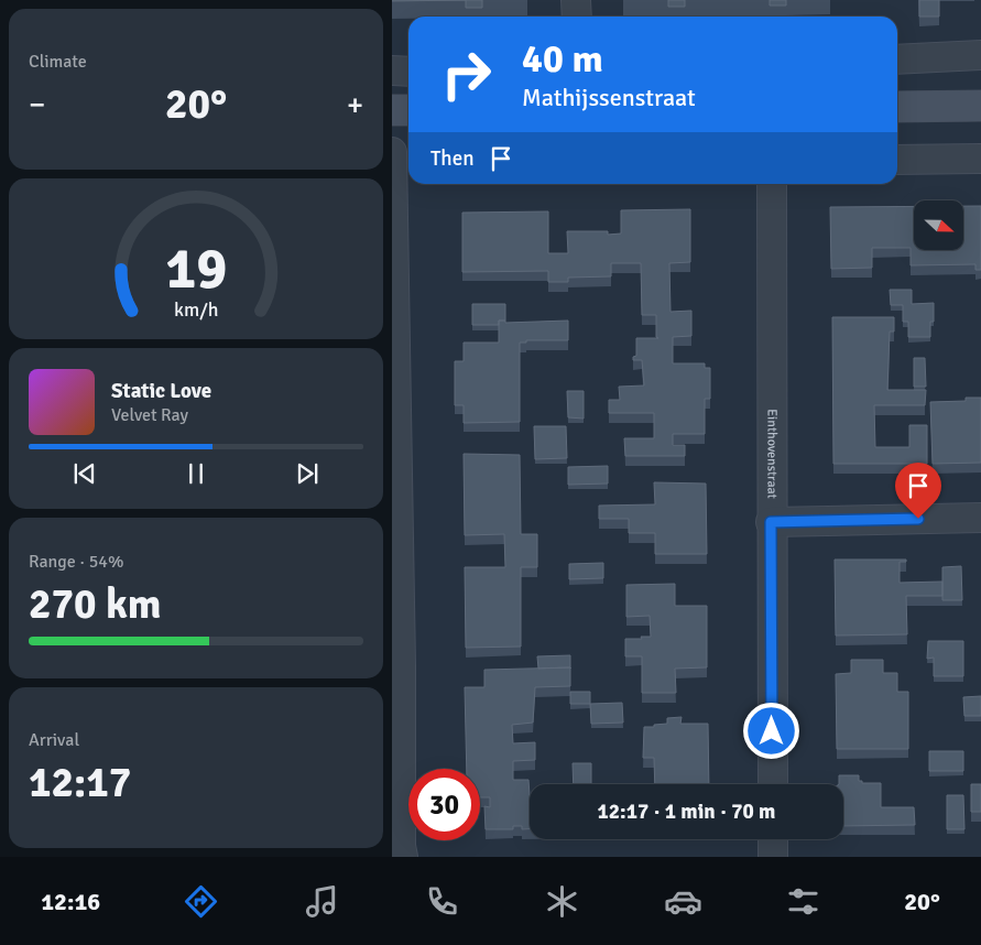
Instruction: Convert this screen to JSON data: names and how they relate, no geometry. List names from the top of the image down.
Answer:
{
  "streets": {
    "street": ["Einthovenstraat"]
  },
  "north": "right",
  "page": {
    "tile": [
      "Climate",
      ["Range · 54%", "270 km"],
      ["Arrival", "12:17"]
    ],
    "turn": ["40 m", "Mathijssenstraat"],
    "heat": ["−", "20°", "+"],
    "then": "Then",
    "song": ["Static Love", "Velvet Ray"],
    "limit": "30",
    "trip": "12:17 · 1 min · 70 m",
    "tabs": ["12:16", "20°"],
    "gauge": ["19", "km/h"]
  }
}
